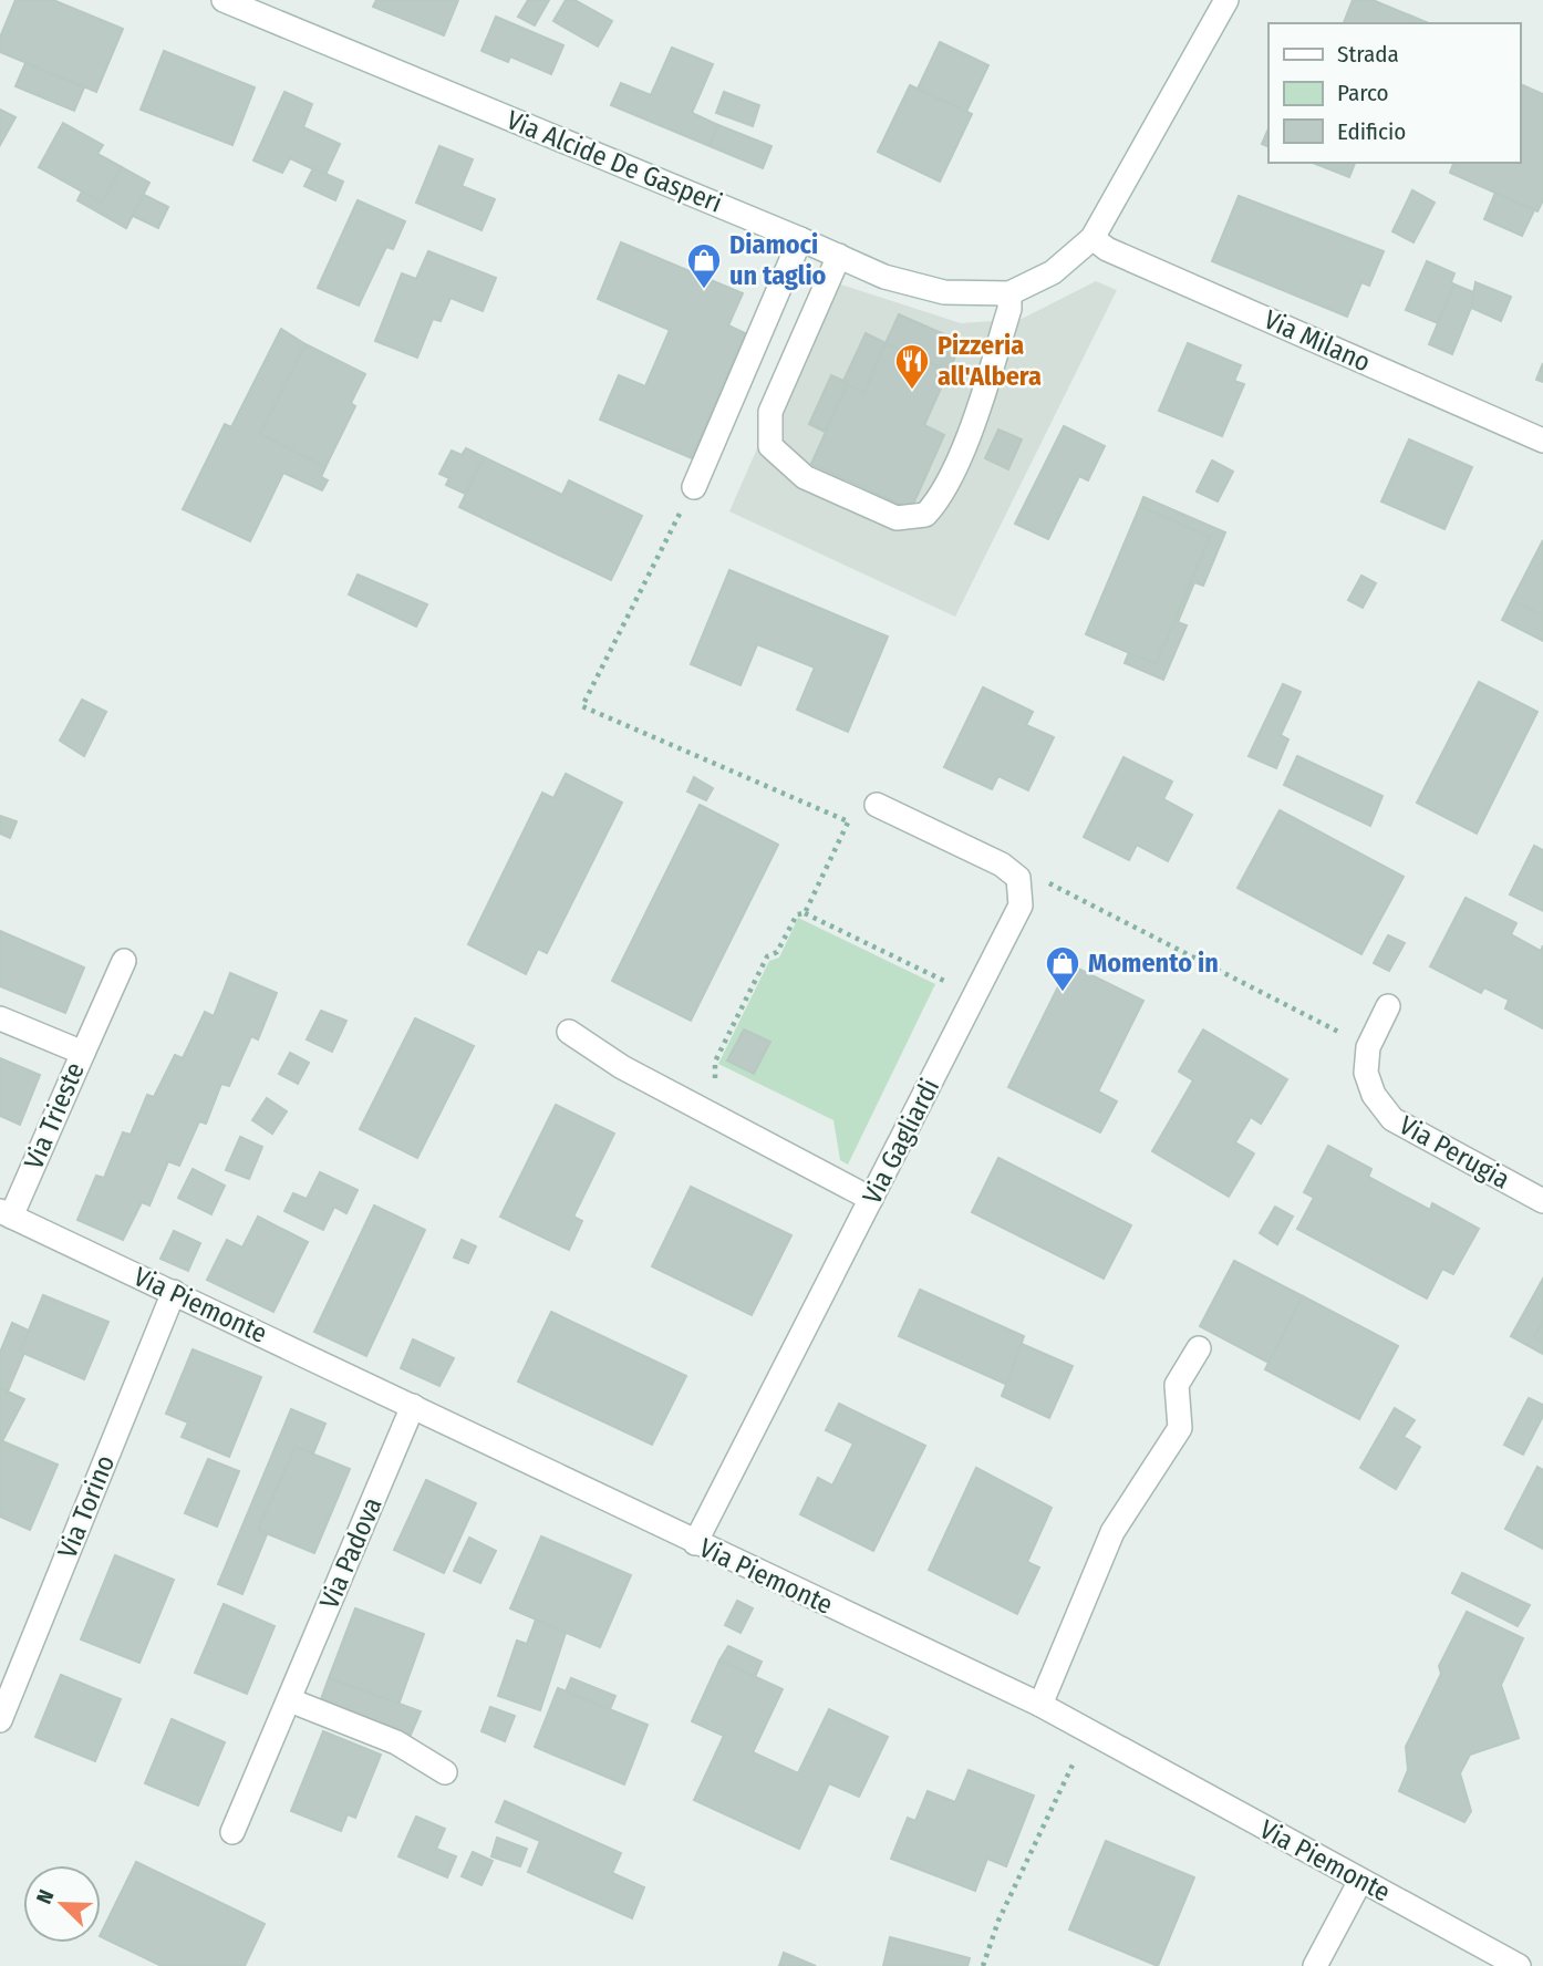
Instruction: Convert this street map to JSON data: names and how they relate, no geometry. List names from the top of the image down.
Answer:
{
  "streets": {
    "street": [
      "Via Alcide De Gasperi",
      "Via Milano",
      "Via Trieste",
      "Via Gagliardi",
      "Via Perugia",
      "Via Piemonte",
      "Via Torino",
      "Via Padova"
    ]
  },
  "crossings": [
    ["Via Alcide De Gasperi", "Via Milano"],
    ["Via Trieste", "Via Piemonte"],
    ["Via Gagliardi", "Via Piemonte"],
    ["Via Piemonte", "Via Torino"],
    ["Via Piemonte", "Via Padova"]
  ],
  "places": {
    "shop": ["Diamoci un taglio", "Momento in"],
    "restaurant": ["Pizzeria all'Albera"]
  },
  "legend": ["Strada", "Parco", "Edificio"],
  "north": "top left"
}
